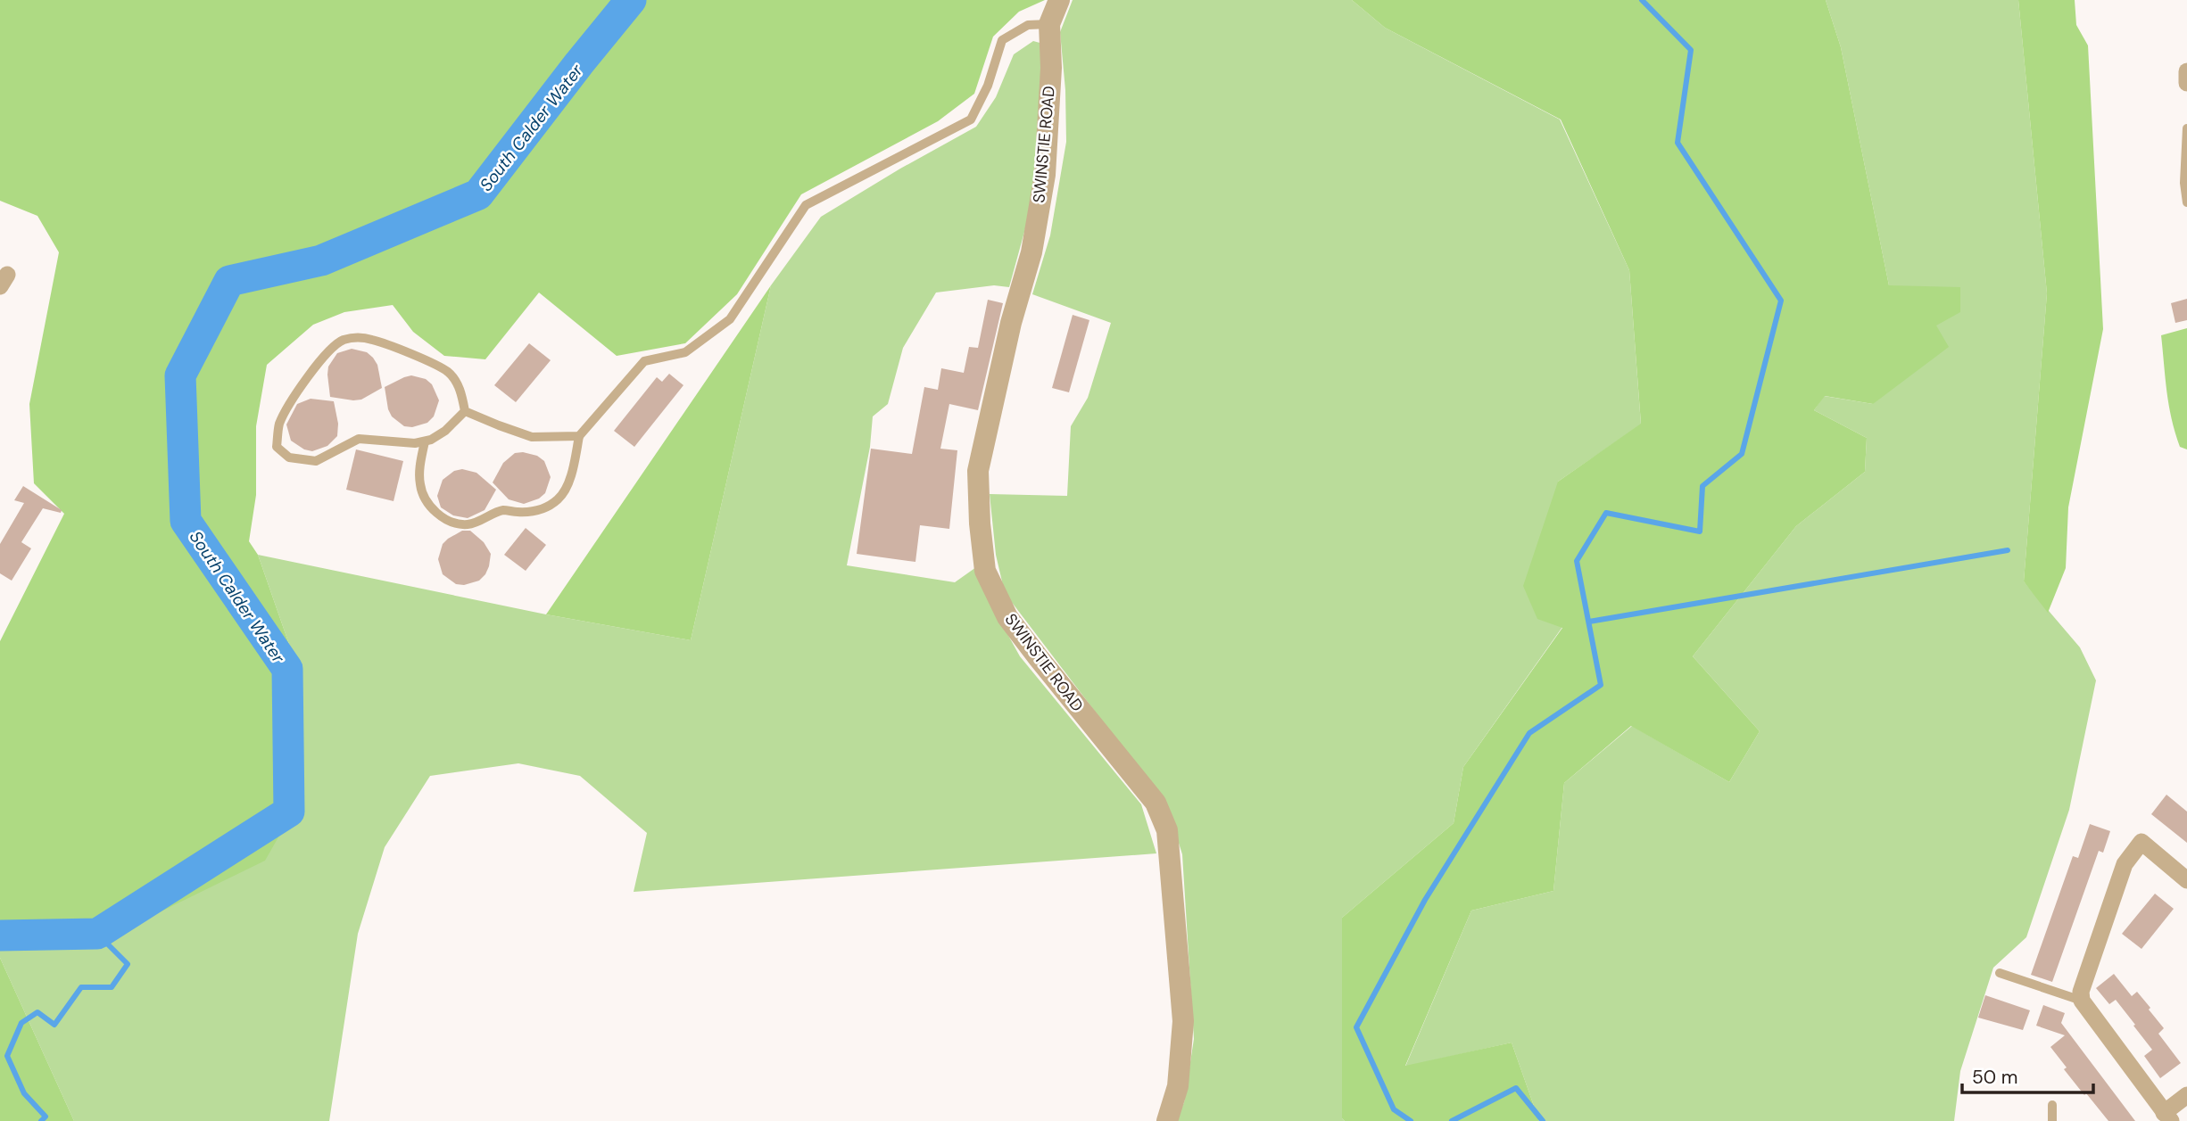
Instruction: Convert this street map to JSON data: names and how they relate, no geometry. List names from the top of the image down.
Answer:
{
  "streets": {
    "street": ["SWINSTIE ROAD"]
  },
  "water": ["South Calder Water"],
  "scale_bar": "50 m"
}
